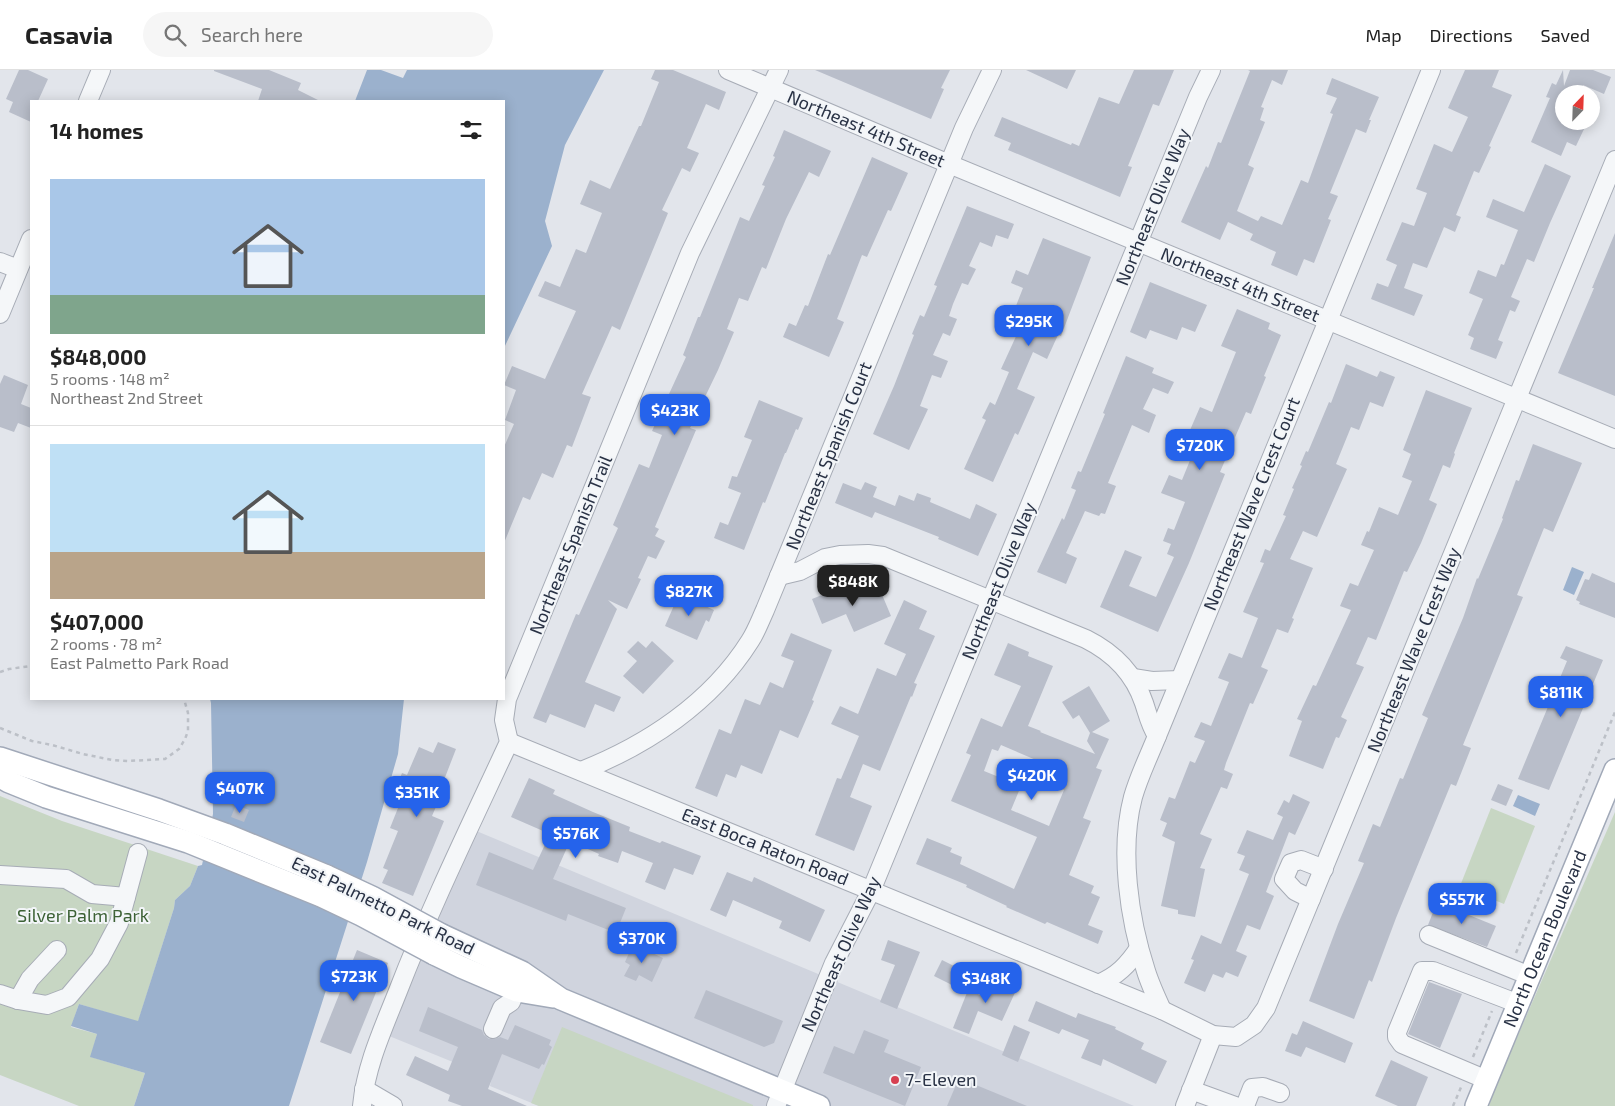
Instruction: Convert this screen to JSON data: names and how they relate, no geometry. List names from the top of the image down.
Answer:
{
  "streets": {
    "main road": ["East Palmetto Park Road", "North Ocean Boulevard"],
    "street": [
      "Northeast 4th Street",
      "Northeast Olive Way",
      "Northeast Spanish Court",
      "Northeast Wave Crest Court",
      "Northeast Spanish Trail",
      "Northeast Wave Crest Way",
      "East Boca Raton Road"
    ]
  },
  "crossings": [
    ["Northeast 4th Street", "Northeast Olive Way"],
    ["Northeast 4th Street", "Northeast Spanish Court"],
    ["Northeast 4th Street", "Northeast Wave Crest Court"],
    ["Northeast 4th Street", "Northeast Spanish Trail"],
    ["Northeast 4th Street", "Northeast Wave Crest Way"],
    ["Northeast Olive Way", "East Boca Raton Road"],
    ["Northeast Olive Way", "East Palmetto Park Road"],
    ["Northeast Spanish Court", "East Boca Raton Road"],
    ["Northeast Wave Crest Court", "East Boca Raton Road"],
    ["Northeast Spanish Trail", "East Boca Raton Road"],
    ["Northeast Wave Crest Way", "East Boca Raton Road"]
  ],
  "parks": ["Silver Palm Park"],
  "places": ["7-Eleven"],
  "north": "top right",
  "page": {
    "header": "Casavia",
    "search": "Search here",
    "nav": ["Map", "Directions", "Saved"],
    "heading": "14 homes",
    "list": [
      {
        "name": "$848,000",
        "note": "5 rooms · 148 m² · Northeast 2nd Street"
      },
      {
        "name": "$407,000",
        "note": "2 rooms · 78 m² · East Palmetto Park Road"
      }
    ],
    "price": [
      "$295K",
      "$423K",
      "$720K",
      "$848K",
      "$827K",
      "$811K",
      "$420K",
      "$407K",
      "$351K",
      "$576K",
      "$557K",
      "$370K",
      "$723K",
      "$348K"
    ]
  }
}
